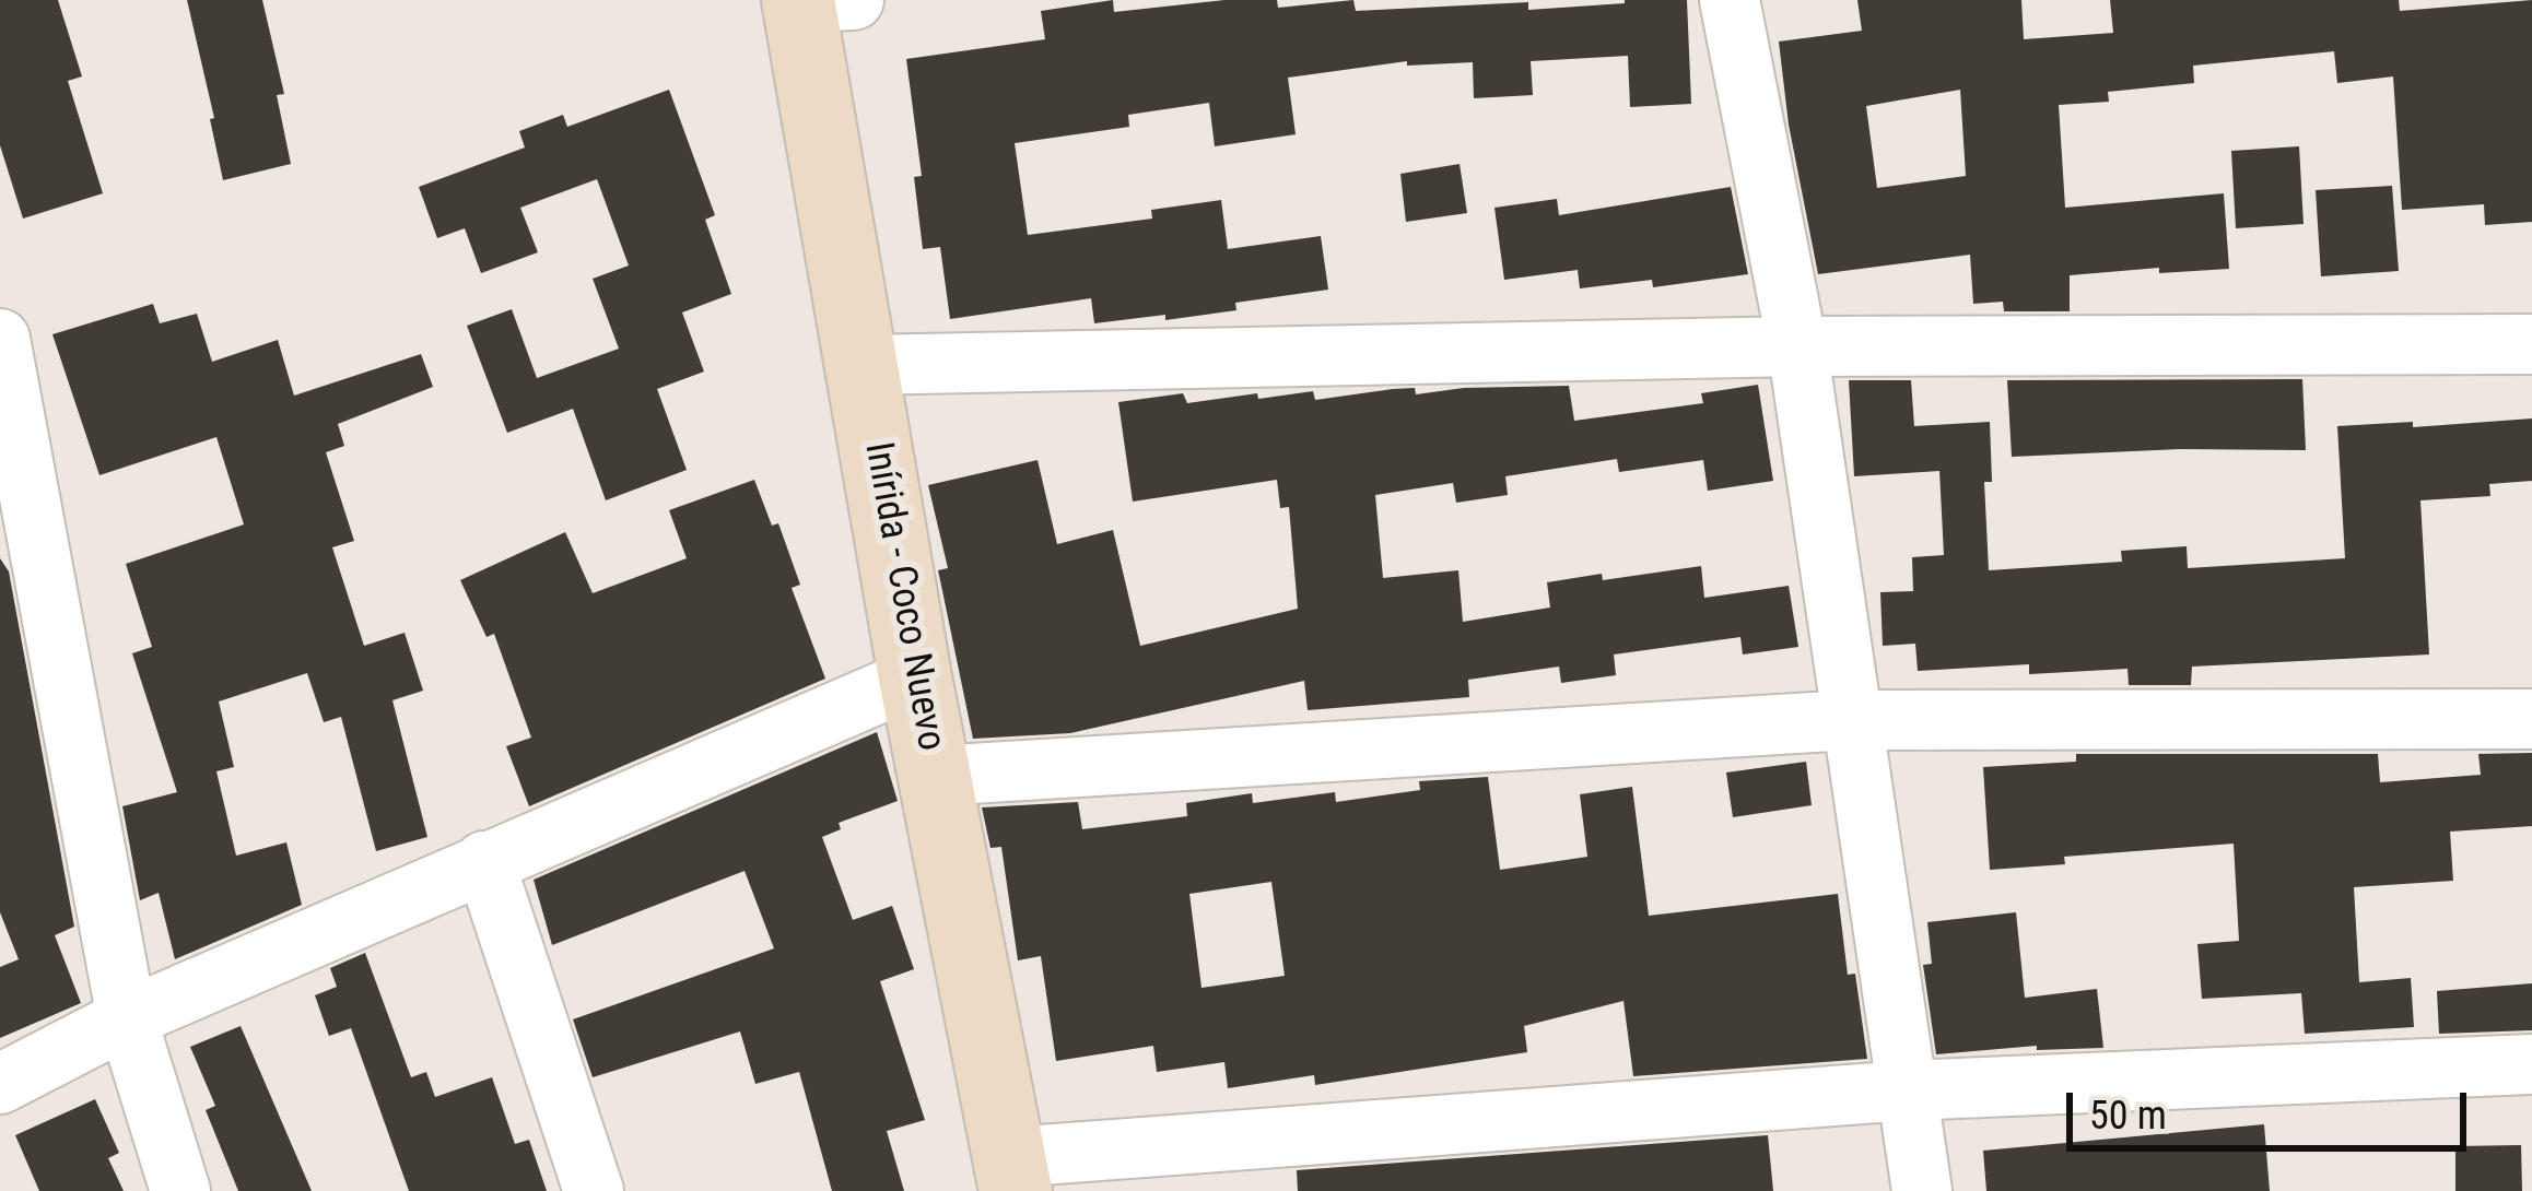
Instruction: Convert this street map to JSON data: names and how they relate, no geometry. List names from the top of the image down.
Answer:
{
  "streets": {
    "street": ["Inírida - Coco Nuevo"]
  },
  "scale_bar": "50 m"
}
